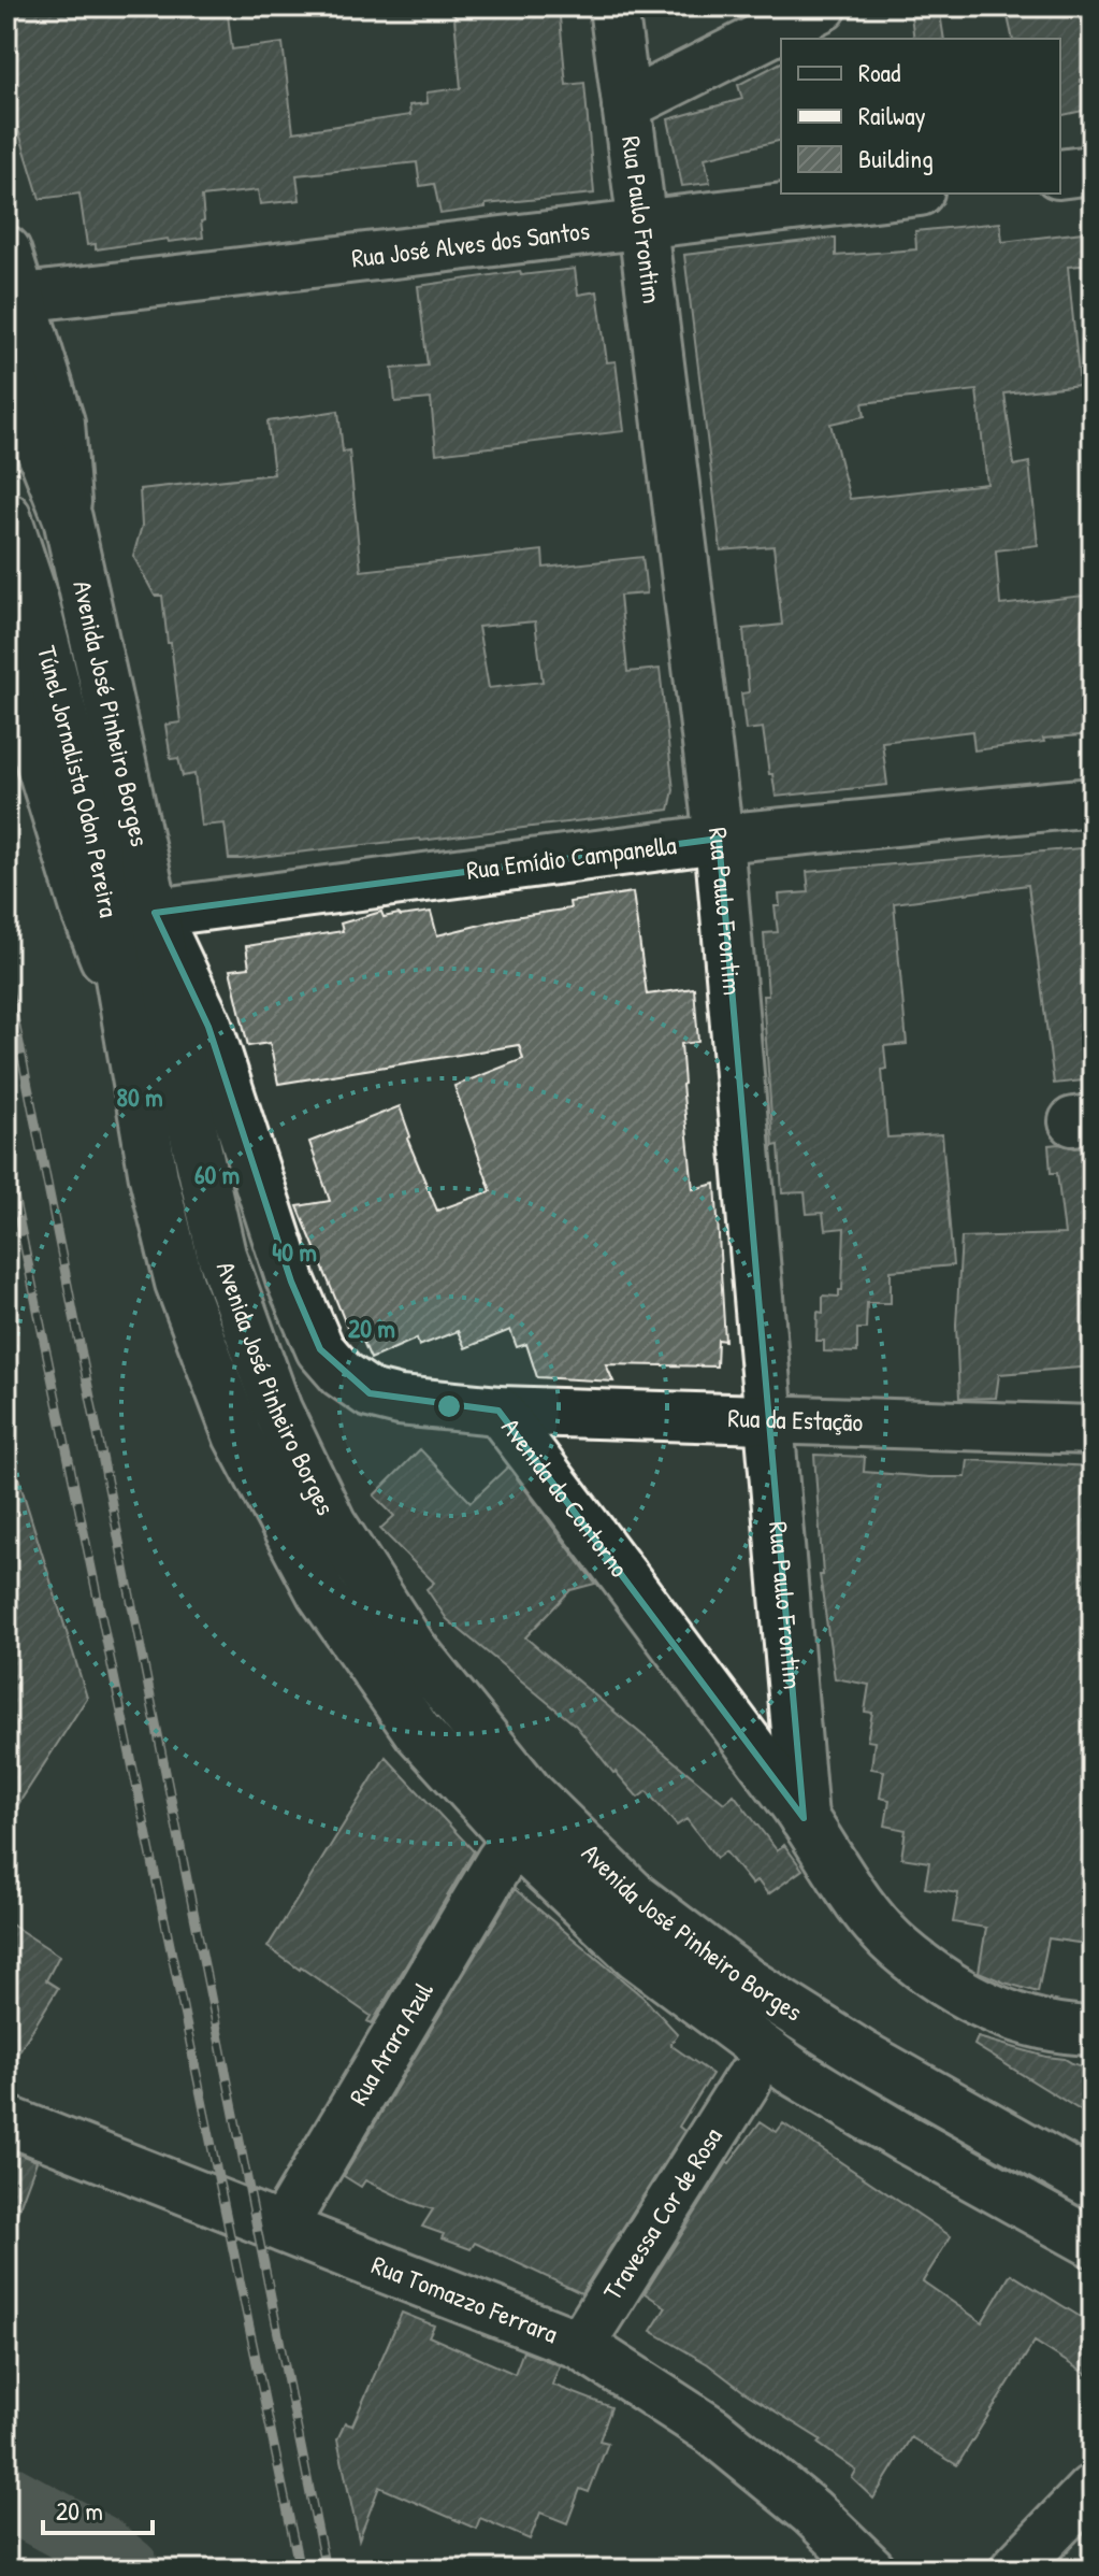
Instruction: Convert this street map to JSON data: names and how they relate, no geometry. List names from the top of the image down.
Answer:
{
  "streets": {
    "main road": [
      "Rua Paulo Frontim",
      "Rua José Alves dos Santos",
      "Avenida José Pinheiro Borges",
      "Túnel Jornalista Odon Pereira",
      "Rua Emídio Campanella",
      "Rua da Estação",
      "Avenida do Contorno",
      "Rua Arara Azul",
      "Travessa Cor de Rosa",
      "Rua Tomazzo Ferrara"
    ]
  },
  "crossings": [
    ["Rua Paulo Frontim", "Rua José Alves dos Santos"],
    ["Rua Paulo Frontim", "Rua Emídio Campanella"],
    ["Rua Paulo Frontim", "Rua da Estação"],
    ["Rua Paulo Frontim", "Avenida do Contorno"],
    ["Rua José Alves dos Santos", "Avenida José Pinheiro Borges"],
    ["Avenida José Pinheiro Borges", "Túnel Jornalista Odon Pereira"],
    ["Avenida José Pinheiro Borges", "Rua Emídio Campanella"],
    ["Avenida José Pinheiro Borges", "Avenida do Contorno"],
    ["Rua Emídio Campanella", "Avenida do Contorno"],
    ["Rua da Estação", "Avenida do Contorno"],
    ["Rua Arara Azul", "Rua Tomazzo Ferrara"],
    ["Travessa Cor de Rosa", "Rua Tomazzo Ferrara"]
  ],
  "legend": ["Road", "Railway", "Building"],
  "scale_bar": "20 m",
  "rings": [
    "80 m",
    "60 m",
    "40 m",
    "20 m"
  ]
}
